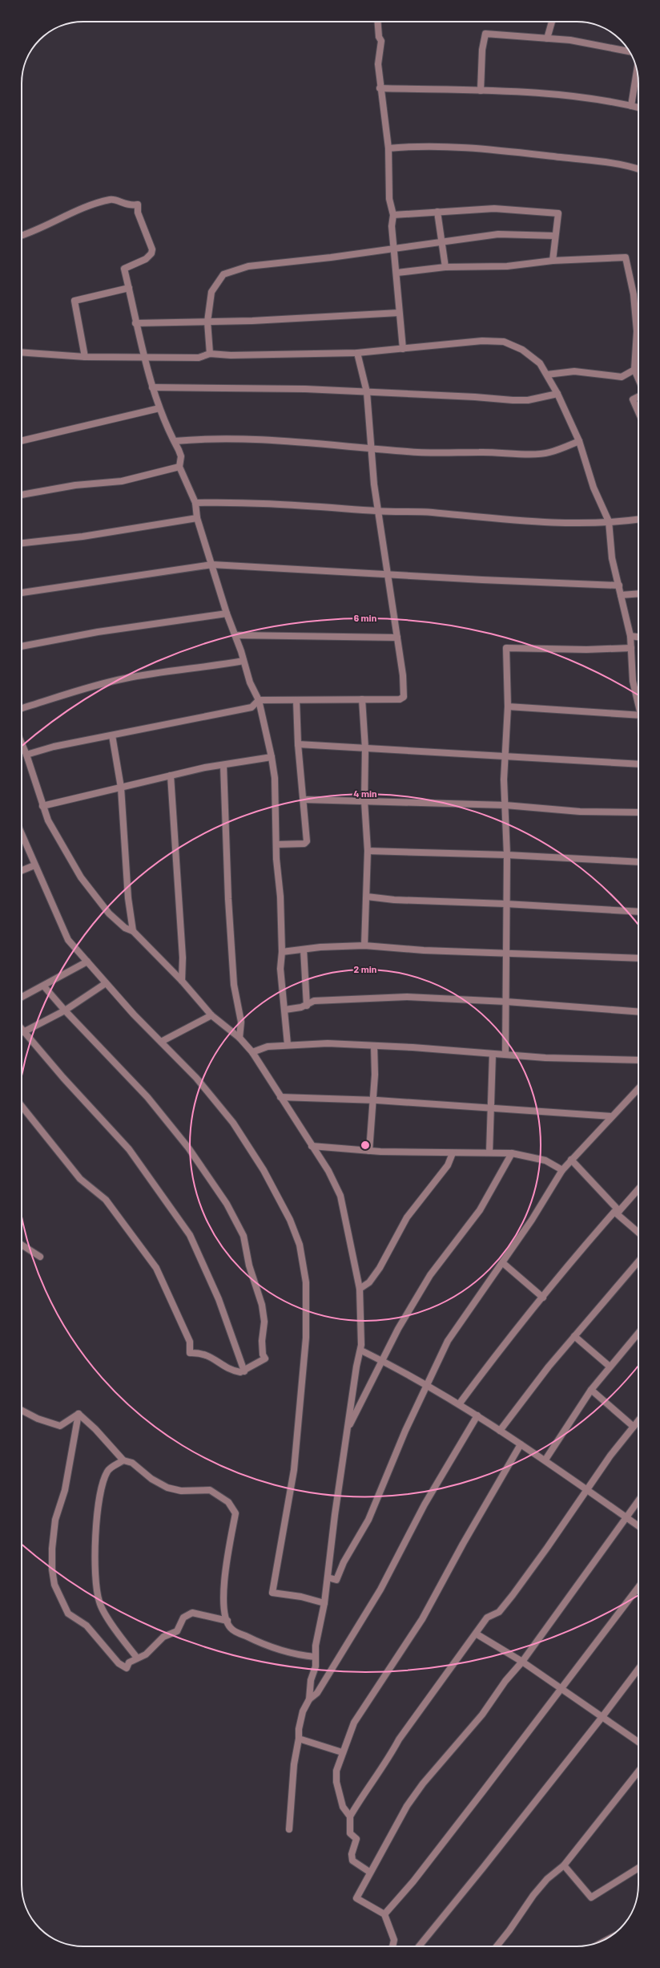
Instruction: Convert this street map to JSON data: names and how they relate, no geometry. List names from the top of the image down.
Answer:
{
  "rings": ["6 min", "4 min", "2 min"]
}
